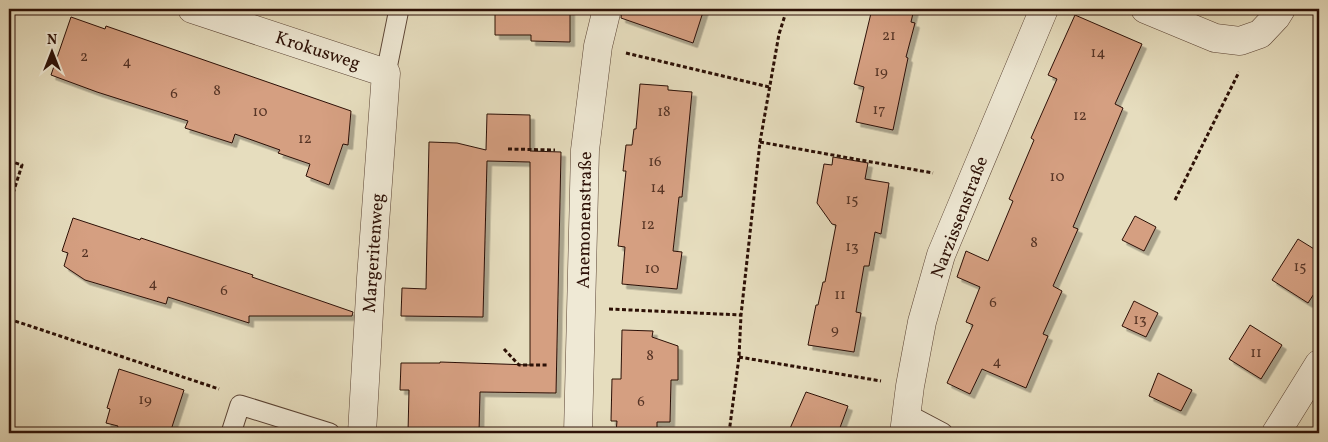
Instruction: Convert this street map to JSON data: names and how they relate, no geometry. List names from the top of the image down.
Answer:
{
  "streets": {
    "street": [
      "Krokusweg",
      "Narzissenstraße",
      "Anemonenstraße",
      "Margeritenweg"
    ]
  },
  "crossings": [
    ["Krokusweg", "Margeritenweg"]
  ],
  "house_numbers": [
    "21",
    "14",
    "2",
    "4",
    "19",
    "8",
    "6",
    "17",
    "10",
    "18",
    "12",
    "12",
    "16",
    "10",
    "14",
    "15",
    "12",
    "8",
    "13",
    "2",
    "15",
    "10",
    "4",
    "6",
    "11",
    "6",
    "13",
    "9",
    "11",
    "8",
    "4",
    "19",
    "6"
  ],
  "north": "top"
}
